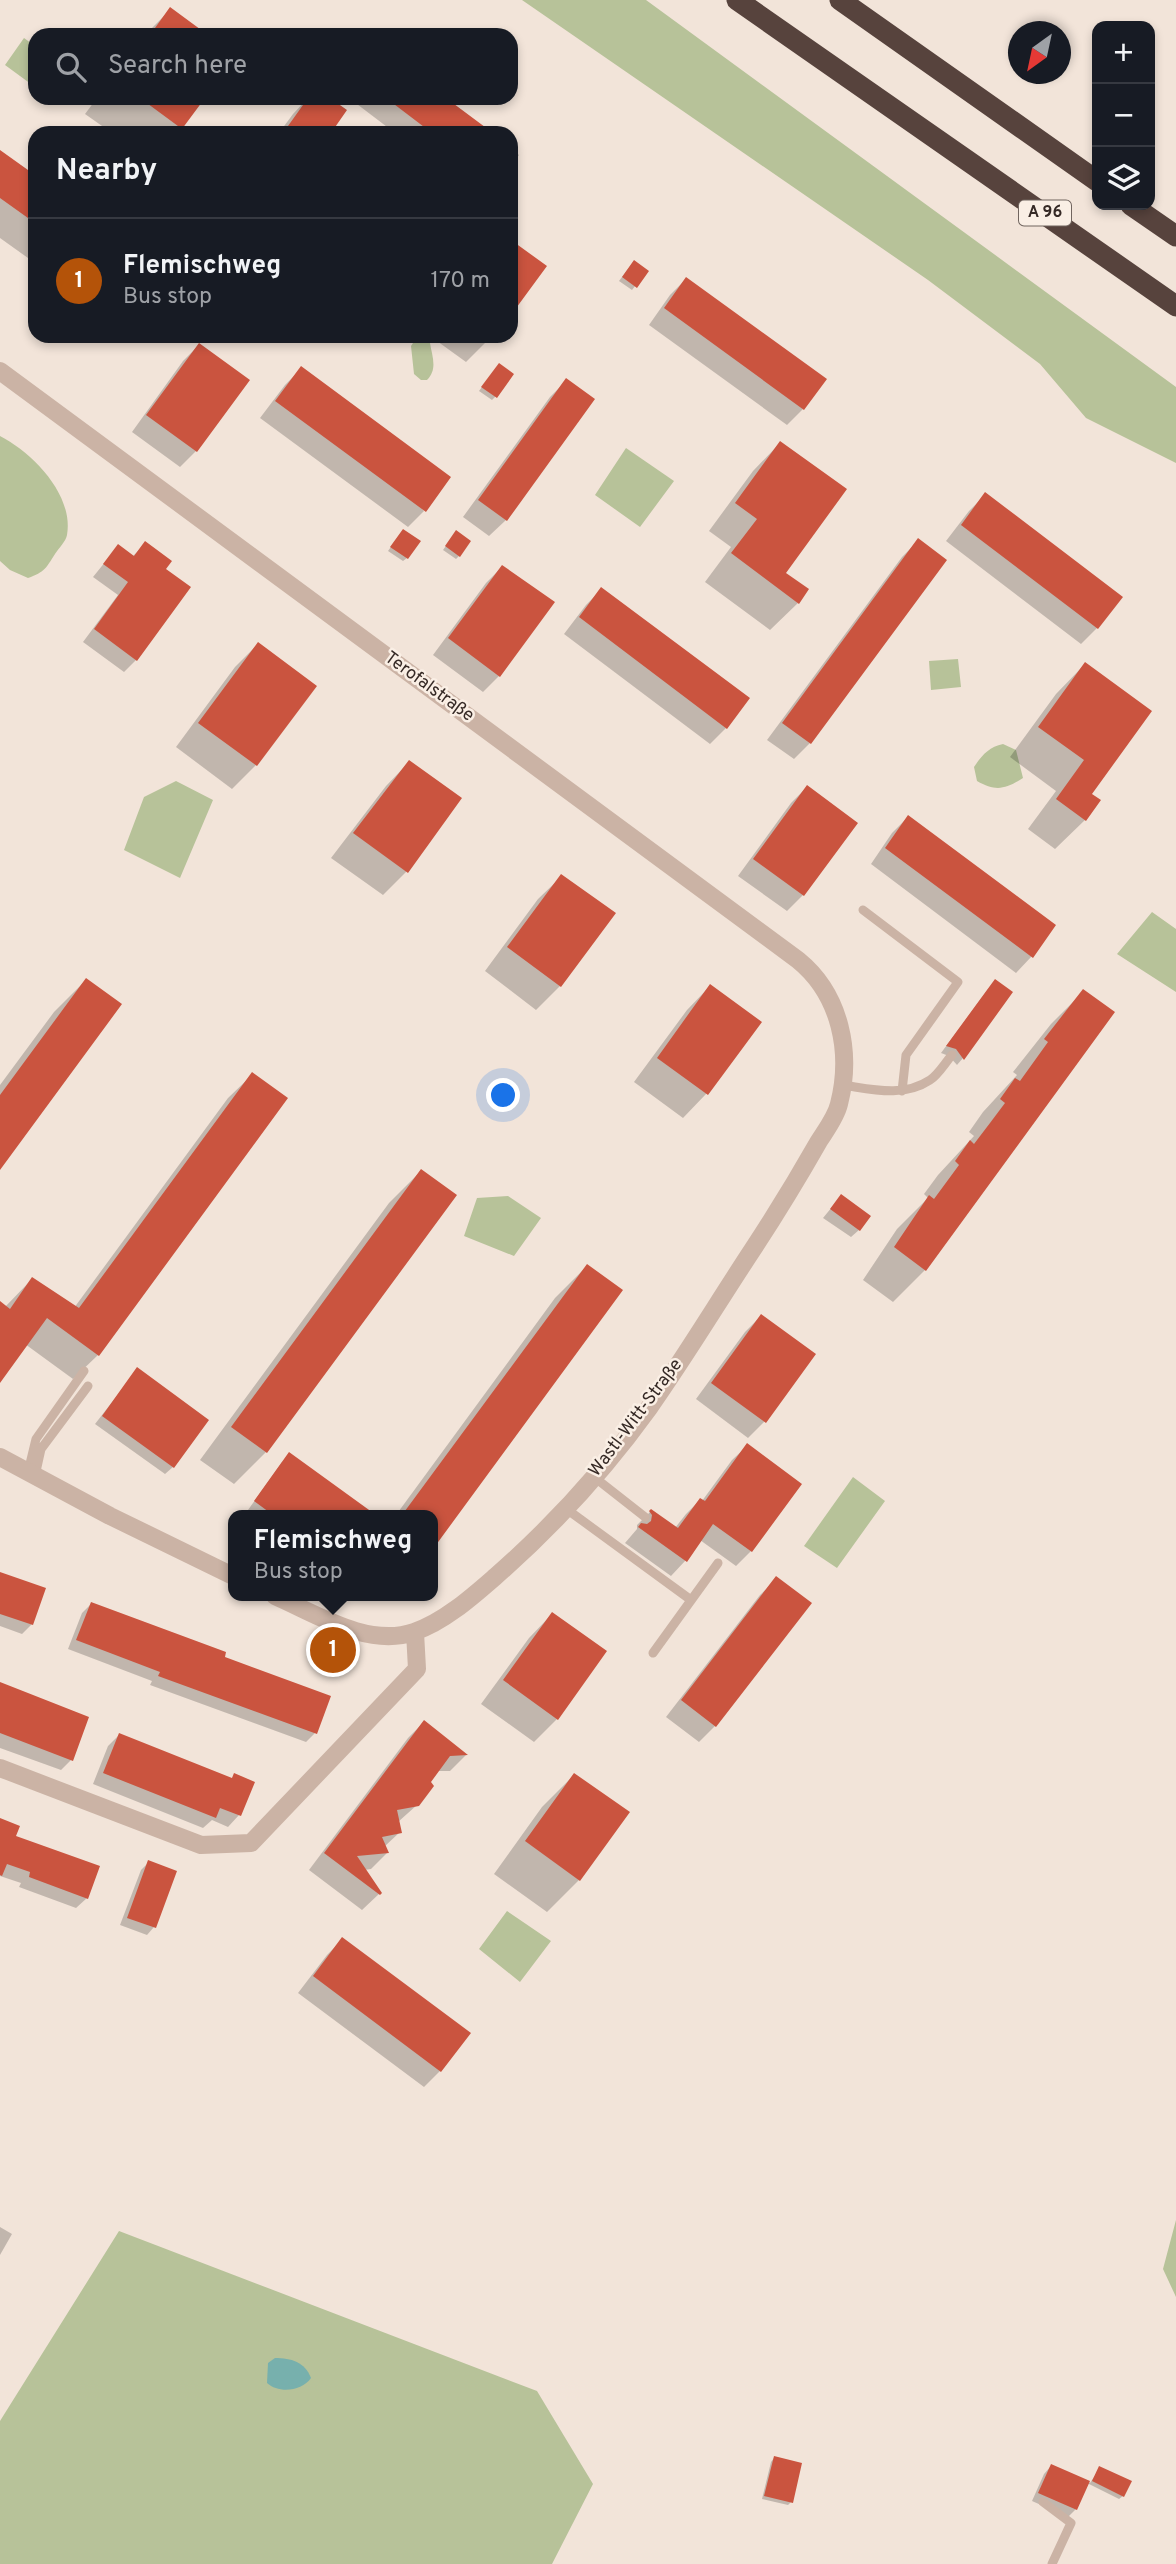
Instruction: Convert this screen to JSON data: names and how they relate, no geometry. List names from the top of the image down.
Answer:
{
  "streets": {
    "highway": ["A 96"],
    "street": ["Terofalstraße", "Wastl-Witt-Straße"]
  },
  "crossings": [
    ["Terofalstraße", "Wastl-Witt-Straße"]
  ],
  "north": "bottom left",
  "page": {
    "map_buttons": ["+", "−"],
    "search": "Search here",
    "heading": "Nearby",
    "list": [
      {
        "mark": "1",
        "name": "Flemischweg",
        "note": "Bus stop",
        "value": "170 m"
      }
    ],
    "popup": ["Flemischweg", "Bus stop"],
    "pins": "1"
  }
}
